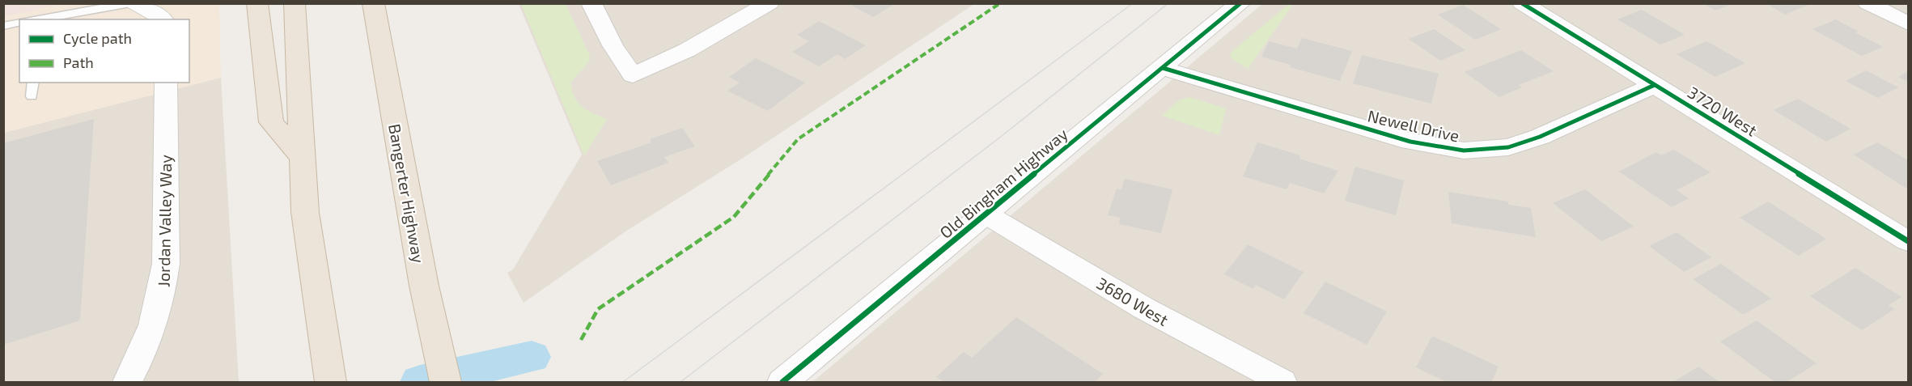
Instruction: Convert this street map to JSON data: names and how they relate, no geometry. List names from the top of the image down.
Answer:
{
  "streets": {
    "highway": ["Bangerter Highway"],
    "street": [
      "3720 West",
      "Newell Drive",
      "Old Bingham Highway",
      "Jordan Valley Way",
      "3680 West"
    ]
  },
  "crossings": [
    ["3720 West", "Newell Drive"],
    ["Newell Drive", "Old Bingham Highway"],
    ["Old Bingham Highway", "3680 West"]
  ],
  "legend": ["Cycle path", "Path"]
}
